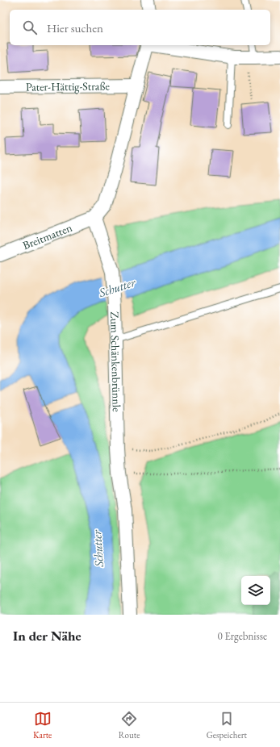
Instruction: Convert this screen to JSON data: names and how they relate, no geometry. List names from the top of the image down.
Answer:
{
  "streets": {
    "street": ["Pater-Hättig-Straße", "Breitmatten", "Zum Schänkenbrünnle"]
  },
  "crossings": [
    ["Breitmatten", "Zum Schänkenbrünnle"]
  ],
  "water": ["Schutter"],
  "page": {
    "search": "Hier suchen",
    "heading": ["In der Nähe", "0 Ergebnisse"],
    "nav": ["Karte", "Route", "Gespeichert"]
  }
}
